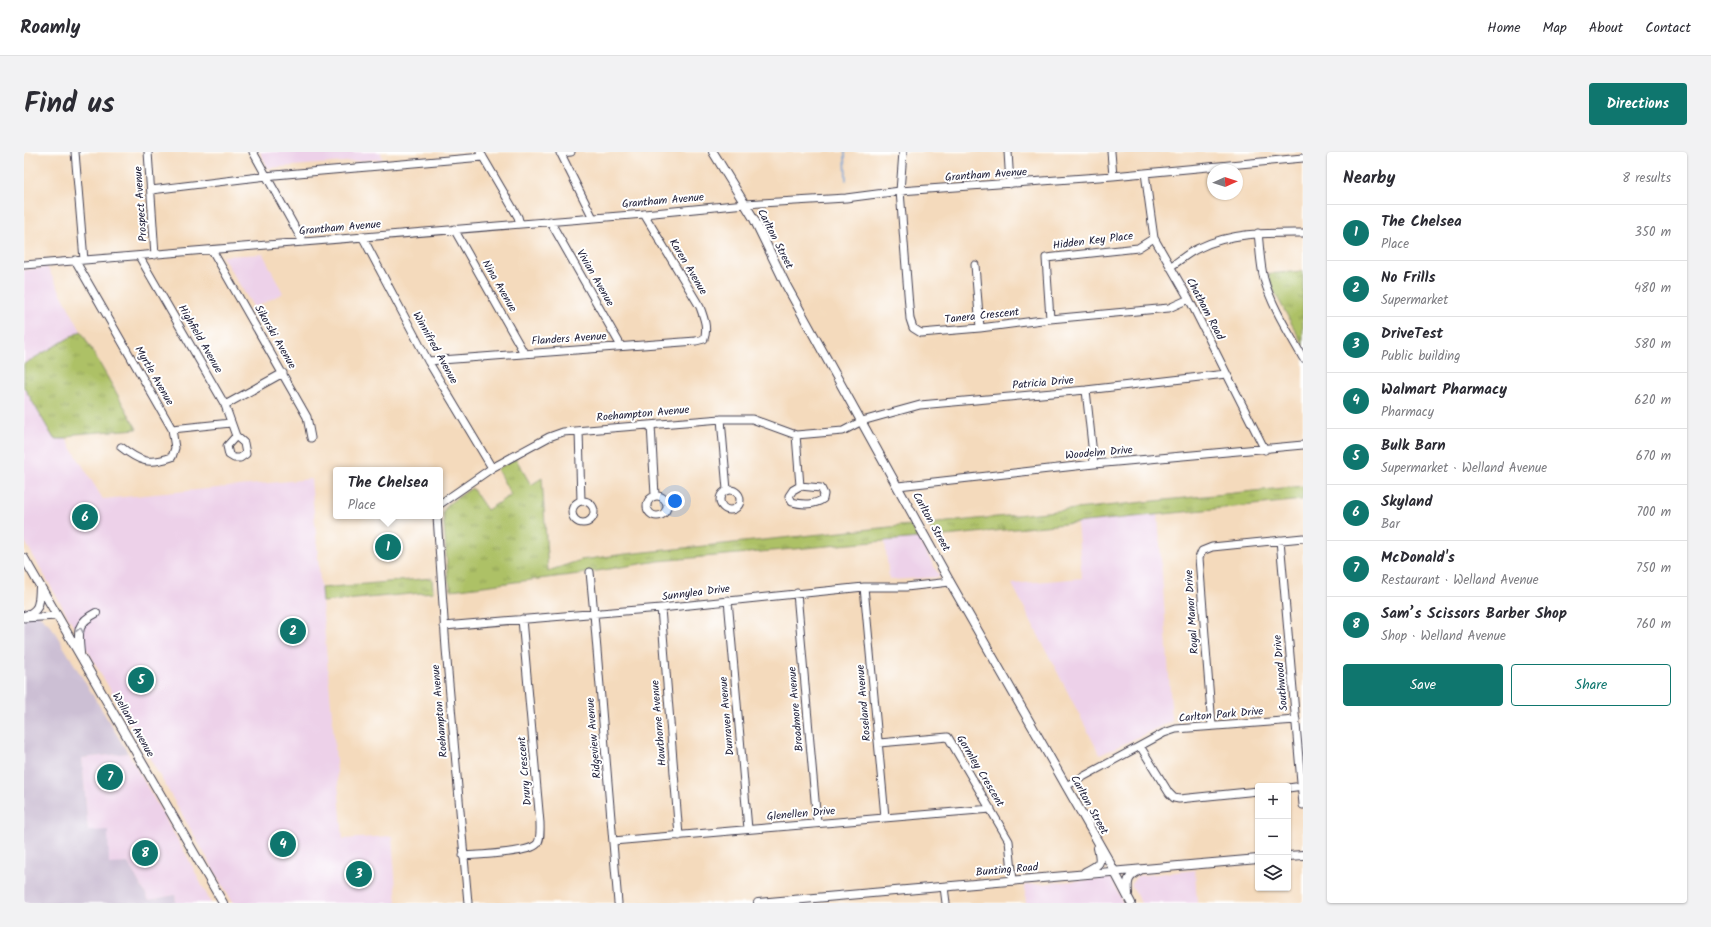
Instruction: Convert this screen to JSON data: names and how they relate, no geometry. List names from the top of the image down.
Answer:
{
  "streets": {
    "main road": ["Carlton Street", "Welland Avenue", "Bunting Road"],
    "street": [
      "Grantham Avenue",
      "Prospect Avenue",
      "Hidden Key Place",
      "Karen Avenue",
      "Vivian Avenue",
      "Nina Avenue",
      "Chatham Road",
      "Tanera Crescent",
      "Sikorski Avenue",
      "Highfield Avenue",
      "Flanders Avenue",
      "Winnifred Avenue",
      "Myrtle Avenue",
      "Patricia Drive",
      "Roehampton Avenue",
      "Woodelm Drive",
      "Sunnylea Drive",
      "Royal Manor Drive",
      "Southwood Drive",
      "Roseland Avenue",
      "Broadmore Avenue",
      "Carlton Park Drive",
      "Dunraven Avenue",
      "Hawthorne Avenue",
      "Ridgeview Avenue",
      "Drury Crescent",
      "Gormley Crescent",
      "Glenellen Drive"
    ]
  },
  "crossings": [
    ["Grantham Avenue", "Prospect Avenue"],
    ["Grantham Avenue", "Carlton Street"],
    ["Grantham Avenue", "Karen Avenue"],
    ["Grantham Avenue", "Vivian Avenue"],
    ["Grantham Avenue", "Nina Avenue"],
    ["Grantham Avenue", "Chatham Road"],
    ["Grantham Avenue", "Tanera Crescent"],
    ["Grantham Avenue", "Sikorski Avenue"],
    ["Grantham Avenue", "Highfield Avenue"],
    ["Grantham Avenue", "Winnifred Avenue"],
    ["Grantham Avenue", "Myrtle Avenue"],
    ["Carlton Street", "Patricia Drive"],
    ["Carlton Street", "Roehampton Avenue"],
    ["Carlton Street", "Woodelm Drive"],
    ["Carlton Street", "Sunnylea Drive"],
    ["Carlton Street", "Carlton Park Drive"],
    ["Carlton Street", "Bunting Road"],
    ["Hidden Key Place", "Chatham Road"],
    ["Hidden Key Place", "Tanera Crescent"],
    ["Karen Avenue", "Flanders Avenue"],
    ["Vivian Avenue", "Flanders Avenue"],
    ["Nina Avenue", "Flanders Avenue"],
    ["Chatham Road", "Tanera Crescent"],
    ["Chatham Road", "Patricia Drive"],
    ["Chatham Road", "Woodelm Drive"],
    ["Flanders Avenue", "Winnifred Avenue"],
    ["Winnifred Avenue", "Roehampton Avenue"],
    ["Patricia Drive", "Roehampton Avenue"],
    ["Roehampton Avenue", "Sunnylea Drive"],
    ["Roehampton Avenue", "Drury Crescent"],
    ["Sunnylea Drive", "Roseland Avenue"],
    ["Sunnylea Drive", "Broadmore Avenue"],
    ["Sunnylea Drive", "Dunraven Avenue"],
    ["Sunnylea Drive", "Hawthorne Avenue"],
    ["Sunnylea Drive", "Ridgeview Avenue"],
    ["Sunnylea Drive", "Drury Crescent"],
    ["Royal Manor Drive", "Southwood Drive"],
    ["Royal Manor Drive", "Carlton Park Drive"],
    ["Southwood Drive", "Carlton Park Drive"],
    ["Roseland Avenue", "Gormley Crescent"],
    ["Roseland Avenue", "Glenellen Drive"],
    ["Broadmore Avenue", "Glenellen Drive"],
    ["Dunraven Avenue", "Glenellen Drive"],
    ["Hawthorne Avenue", "Glenellen Drive"],
    ["Ridgeview Avenue", "Glenellen Drive"],
    ["Gormley Crescent", "Glenellen Drive"],
    ["Gormley Crescent", "Bunting Road"]
  ],
  "north": "right",
  "page": {
    "header": "Roamly",
    "nav": [
      "Home",
      "Map",
      "About",
      "Contact"
    ],
    "title": "Find us",
    "buttons": [
      "Directions",
      ["Save", "Share"]
    ],
    "heading": ["Nearby", "8 results"],
    "list": [
      {
        "mark": "1",
        "name": "The Chelsea",
        "note": "Place",
        "value": "350 m"
      },
      {
        "mark": "2",
        "name": "No Frills",
        "note": "Supermarket",
        "value": "480 m"
      },
      {
        "mark": "3",
        "name": "DriveTest",
        "note": "Public building",
        "value": "580 m"
      },
      {
        "mark": "4",
        "name": "Walmart Pharmacy",
        "note": "Pharmacy",
        "value": "620 m"
      },
      {
        "mark": "5",
        "name": "Bulk Barn",
        "note": "Supermarket · Welland Avenue",
        "value": "670 m"
      },
      {
        "mark": "6",
        "name": "Skyland",
        "note": "Bar",
        "value": "700 m"
      },
      {
        "mark": "7",
        "name": "McDonald's",
        "note": "Restaurant · Welland Avenue",
        "value": "750 m"
      },
      {
        "mark": "8",
        "name": "Sam’s Scissors Barber Shop",
        "note": "Shop · Welland Avenue",
        "value": "760 m"
      }
    ],
    "popup": ["The Chelsea", "Place"],
    "pins": [
      "6",
      "1",
      "2",
      "5",
      "7",
      "4",
      "8",
      "3"
    ],
    "map_buttons": ["+", "−"]
  }
}
